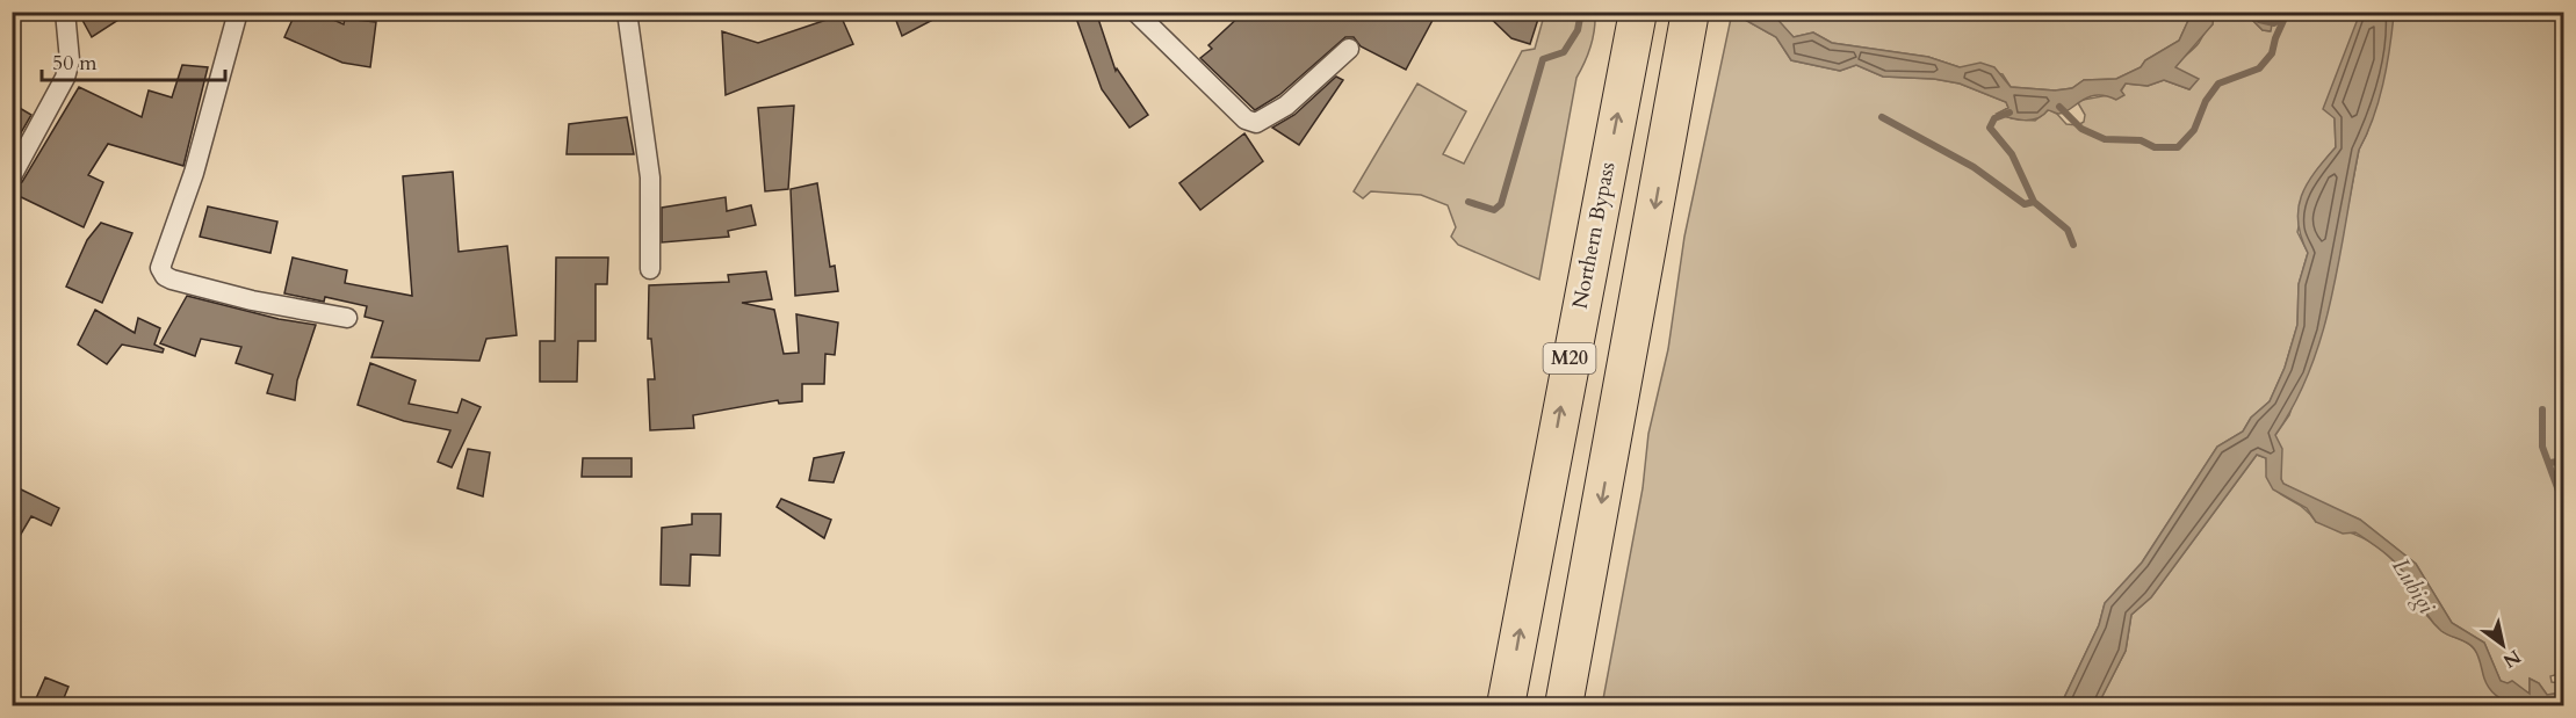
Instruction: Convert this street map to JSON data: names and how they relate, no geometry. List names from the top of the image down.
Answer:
{
  "streets": {
    "highway": ["Northern Bypass", "M20"]
  },
  "water": ["Lubigi"],
  "scale_bar": "50 m",
  "north": "bottom right"
}
